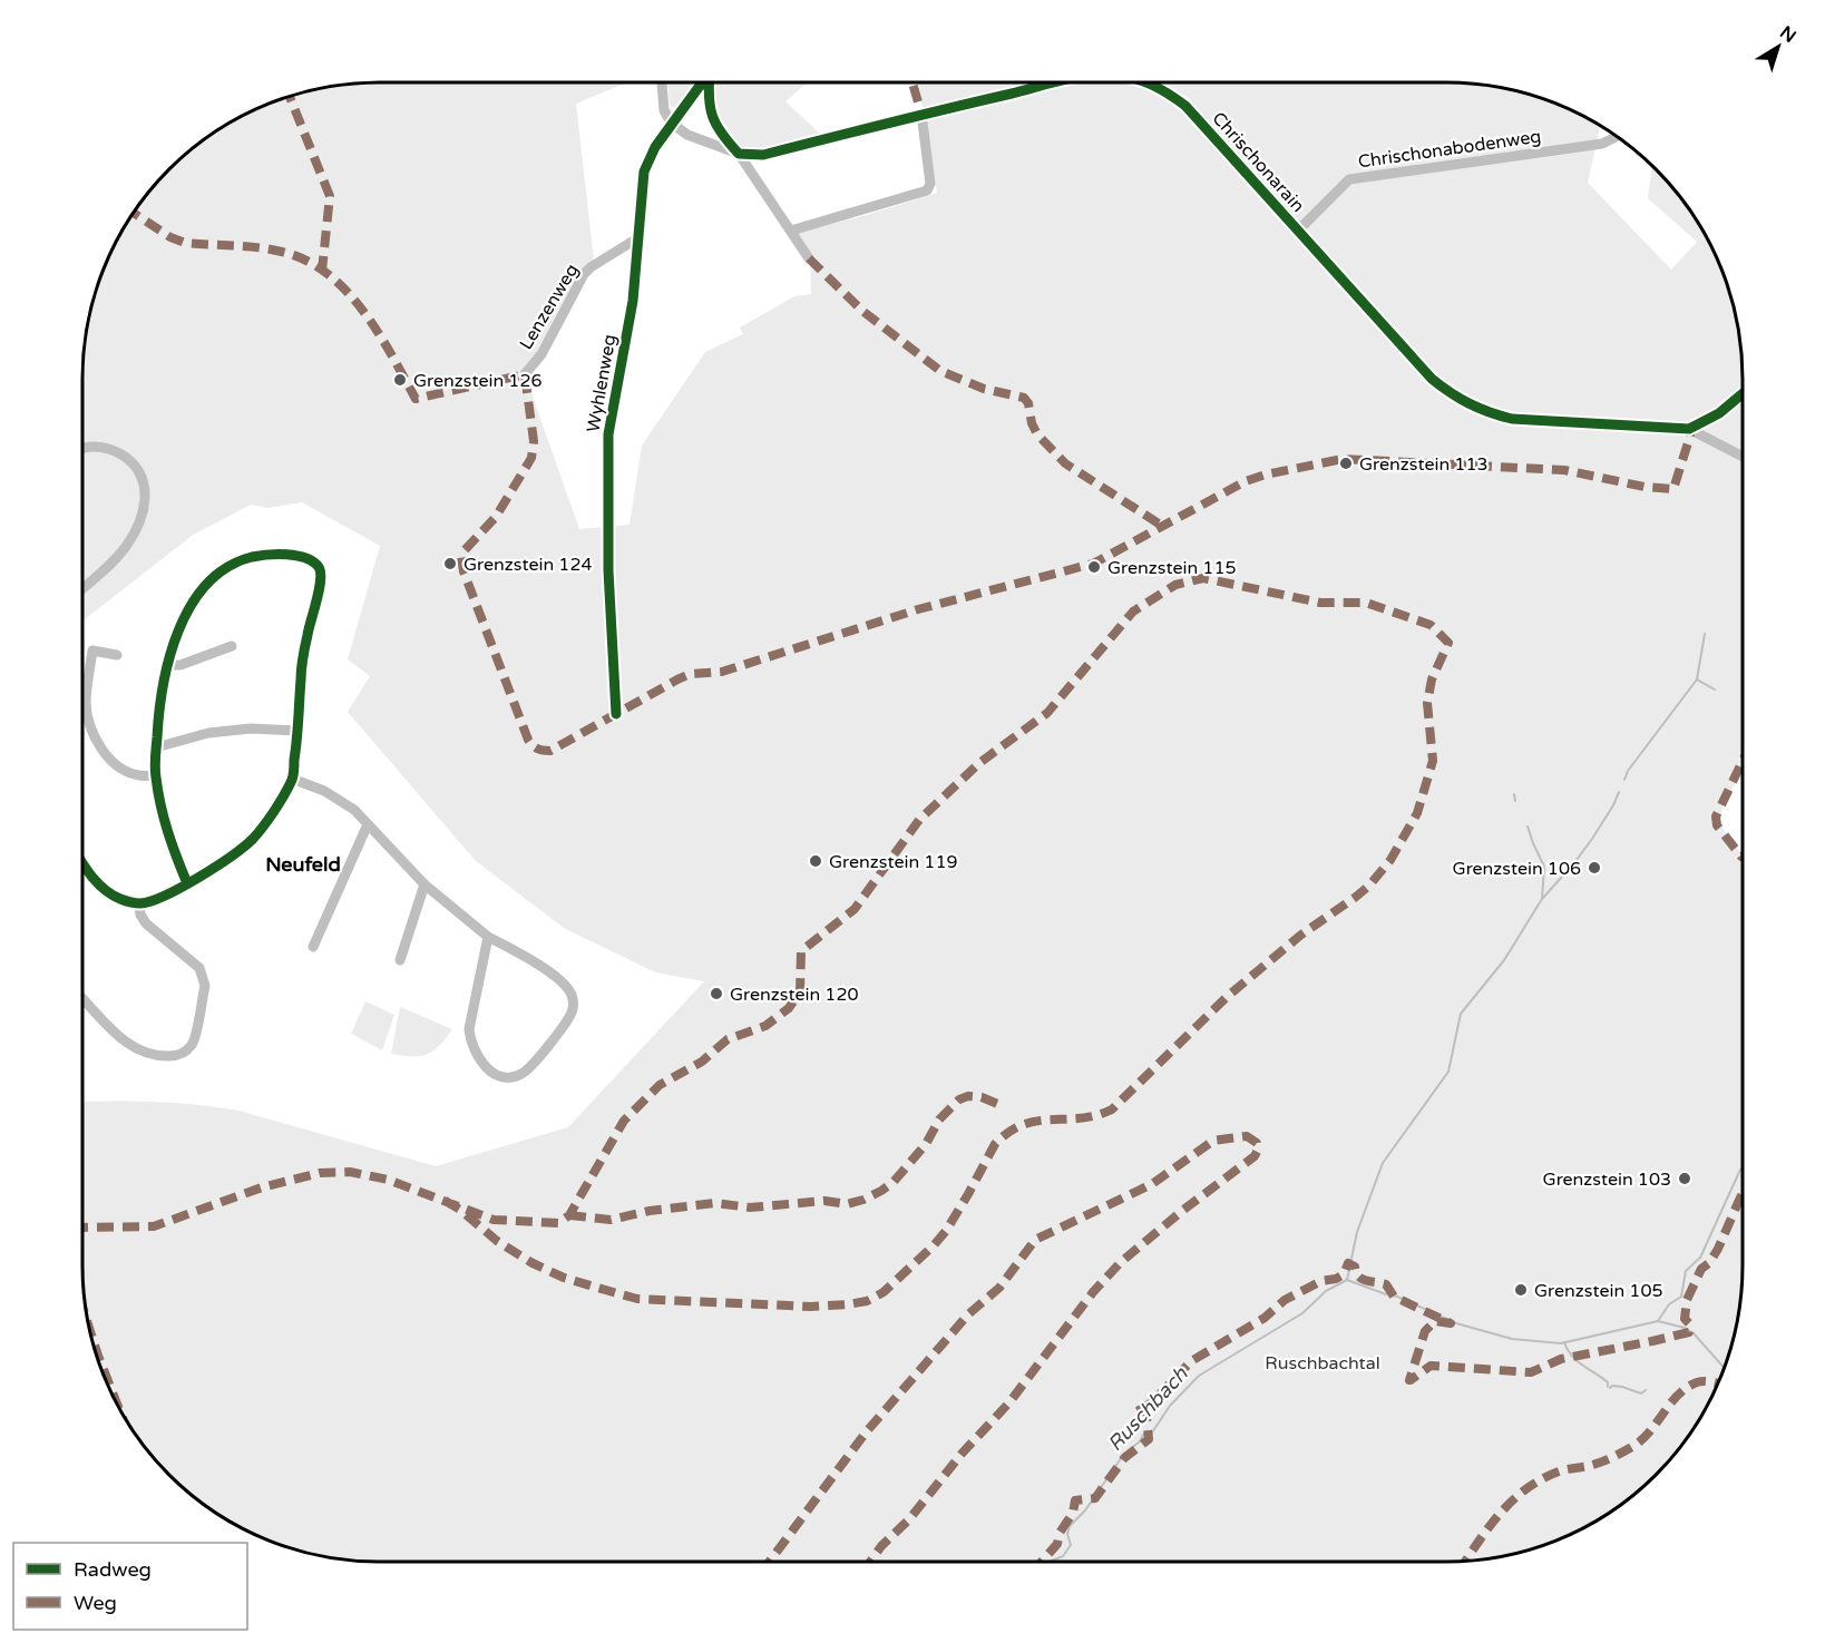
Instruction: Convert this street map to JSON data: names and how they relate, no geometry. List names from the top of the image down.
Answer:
{
  "streets": {
    "street": [
      "Chrischonabodenweg",
      "Chrischonarain",
      "Lenzenweg",
      "Wyhlenweg"
    ]
  },
  "crossings": [
    ["Chrischonabodenweg", "Chrischonarain"],
    ["Lenzenweg", "Wyhlenweg"]
  ],
  "districts": ["Neufeld"],
  "water": ["Ruschbach"],
  "parks": ["Ruschbachtal"],
  "places": [
    "Grenzstein 126",
    "Grenzstein 113",
    "Grenzstein 124",
    "Grenzstein 115",
    "Grenzstein 119",
    "Grenzstein 106",
    "Grenzstein 120",
    "Grenzstein 103",
    "Grenzstein 105"
  ],
  "legend": ["Radweg", "Weg"],
  "north": "top right"
}
